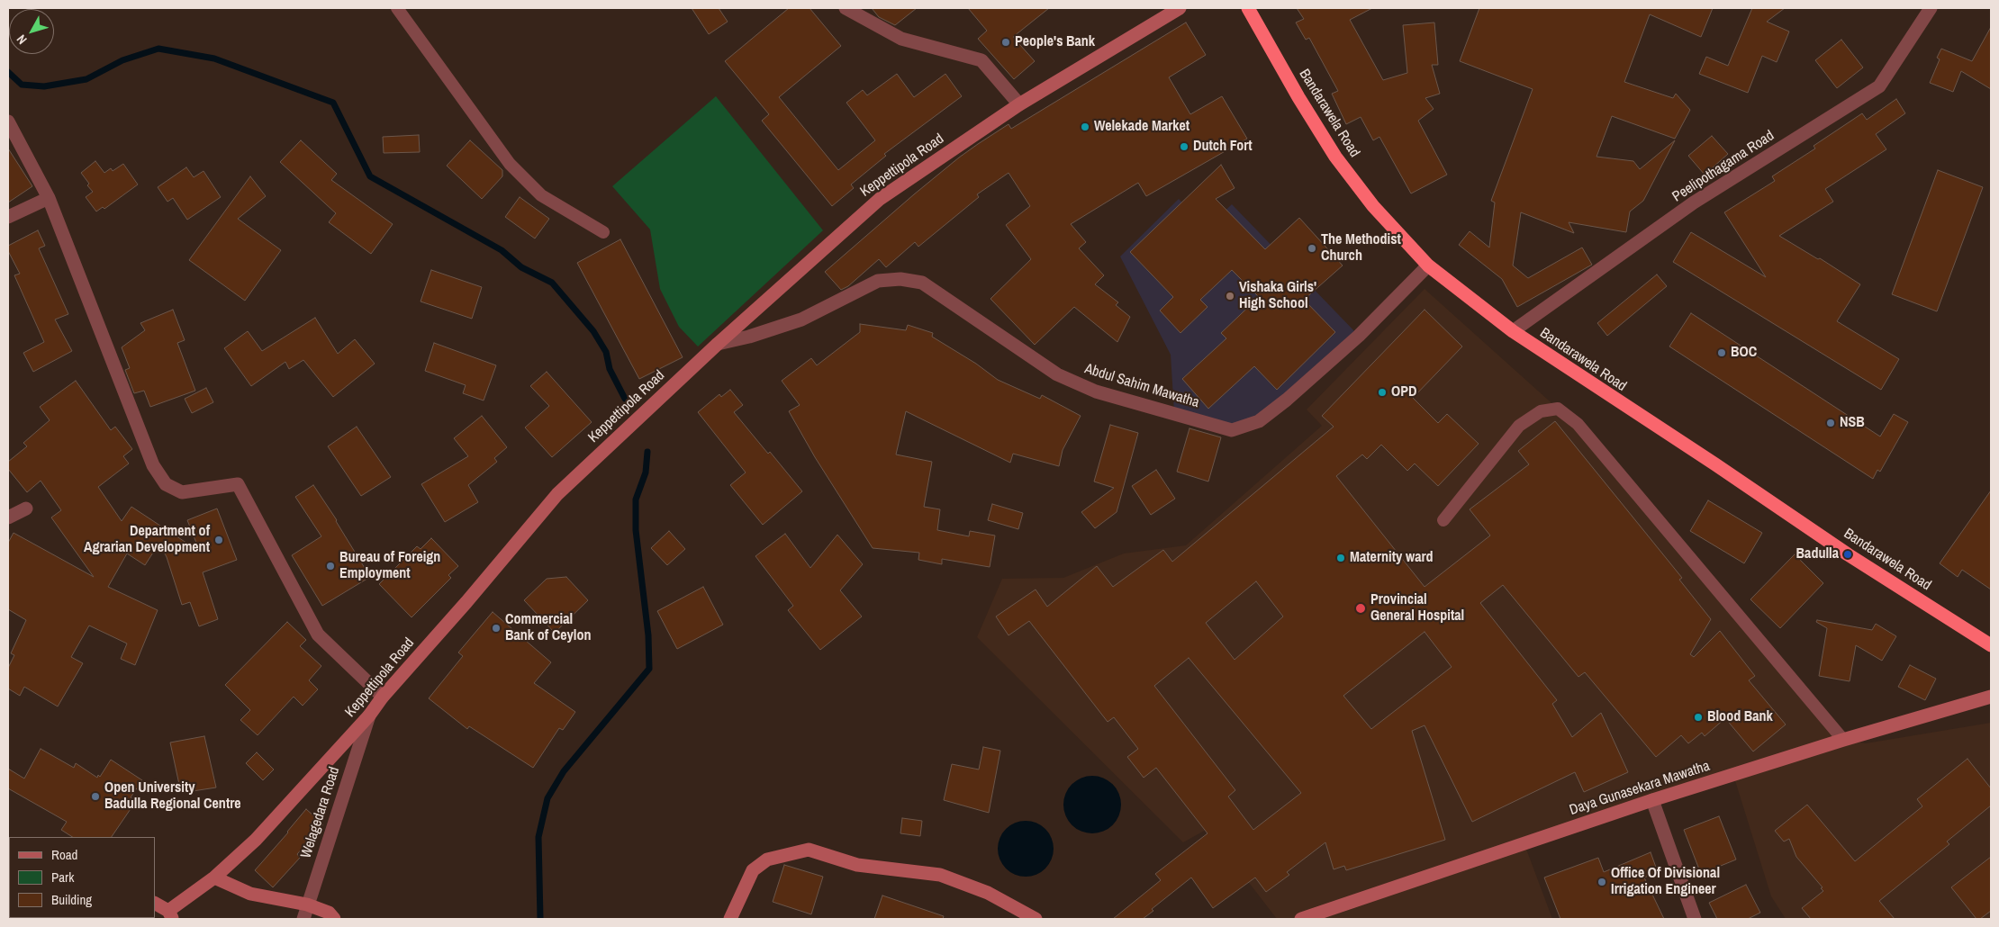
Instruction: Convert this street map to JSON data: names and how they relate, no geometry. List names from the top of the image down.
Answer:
{
  "streets": {
    "highway": ["Bandarawela Road"],
    "main road": ["Keppettipola Road", "Daya Gunasekara Mawatha"],
    "street": ["Peelipothagama Road", "Abdul Sahim Mawatha", "Welagedara Road"]
  },
  "crossings": [
    ["Bandarawela Road", "Peelipothagama Road"],
    ["Bandarawela Road", "Abdul Sahim Mawatha"],
    ["Keppettipola Road", "Abdul Sahim Mawatha"],
    ["Keppettipola Road", "Welagedara Road"]
  ],
  "places": [
    "People's Bank",
    "Welekade Market",
    "Dutch Fort",
    "The Methodist Church",
    "Vishaka Girls' High School",
    "BOC",
    "OPD",
    "NSB",
    "Department of Agrarian Development",
    "Badulla",
    "Maternity ward",
    "Bureau of Foreign Employment",
    "Provincial General Hospital",
    "Commercial Bank of Ceylon",
    "Blood Bank",
    "Open University Badulla Regional Centre",
    "Office Of Divisional Irrigation Engineer"
  ],
  "legend": ["Road", "Park", "Building"],
  "north": "bottom left"
}
